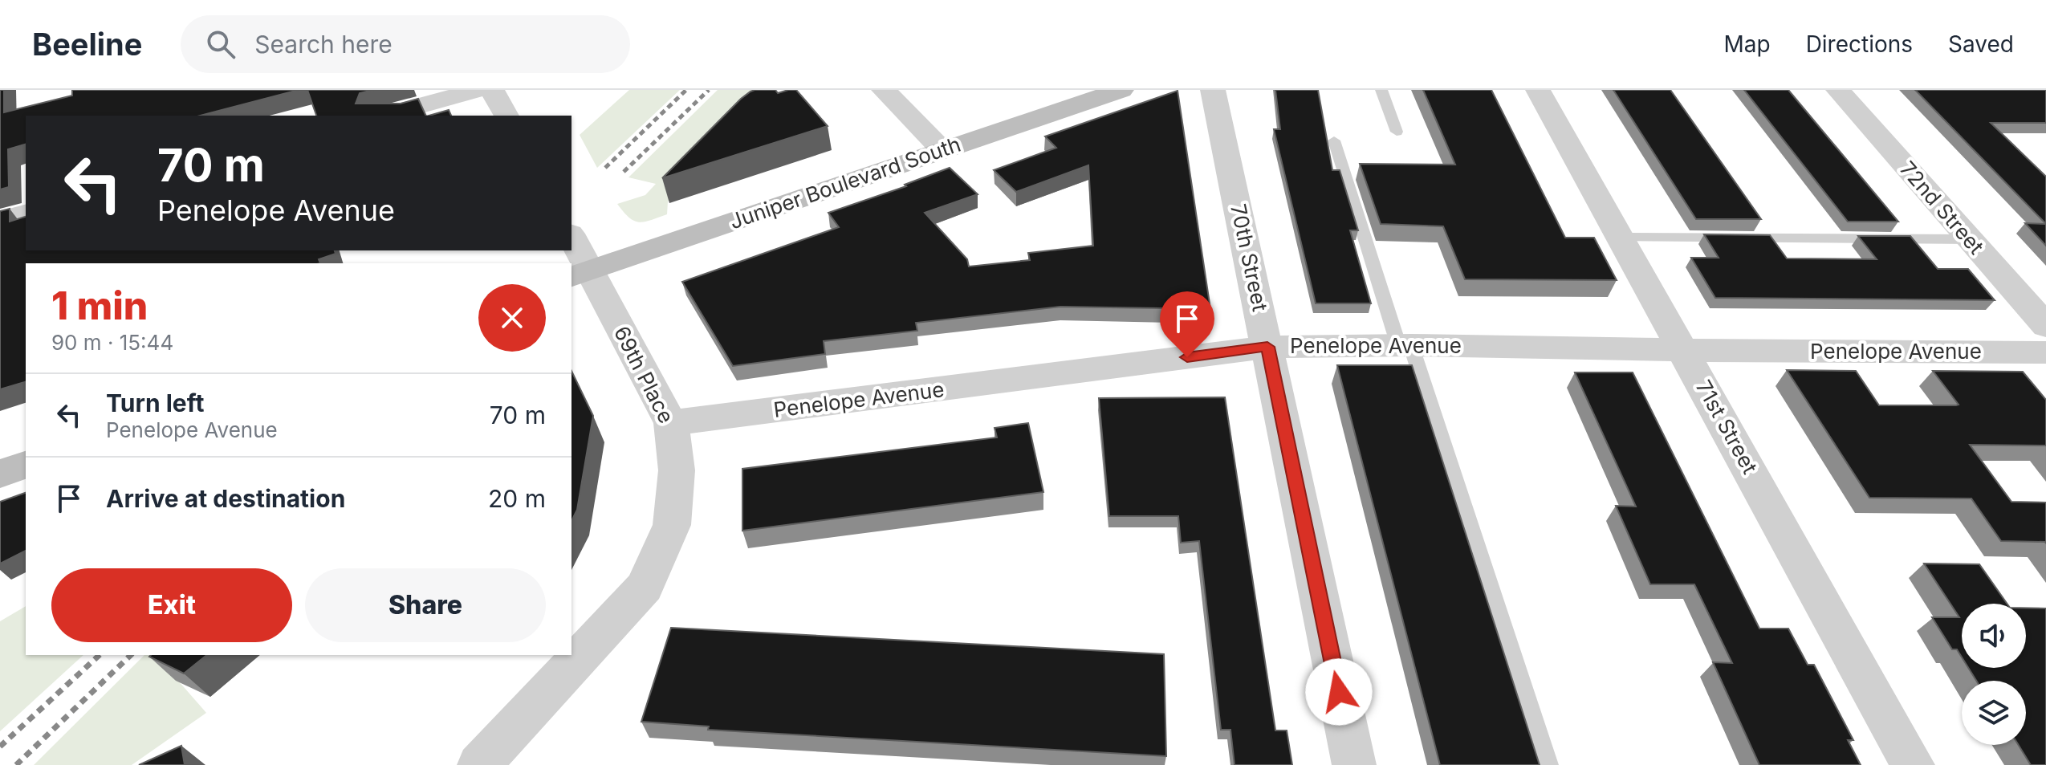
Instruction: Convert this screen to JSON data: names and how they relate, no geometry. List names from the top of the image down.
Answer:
{
  "streets": {
    "street": [
      "Juniper Boulevard South",
      "72nd Street",
      "70th Street",
      "Penelope Avenue",
      "69th Place",
      "71st Street"
    ]
  },
  "crossings": [
    ["Juniper Boulevard South", "69th Place"],
    ["70th Street", "Penelope Avenue"],
    ["Penelope Avenue", "69th Place"],
    ["Penelope Avenue", "71st Street"]
  ],
  "page": {
    "header": "Beeline",
    "search": "Search here",
    "nav": ["Map", "Directions", "Saved"],
    "turn": ["70 m", "Penelope Avenue"],
    "heading": ["1 min", "90 m · 15:44"],
    "list": [
      {
        "name": "Turn left",
        "note": "Penelope Avenue",
        "value": "70 m"
      },
      {
        "name": "Arrive at destination",
        "value": "20 m"
      }
    ],
    "buttons": ["Exit", "Share"]
  }
}
